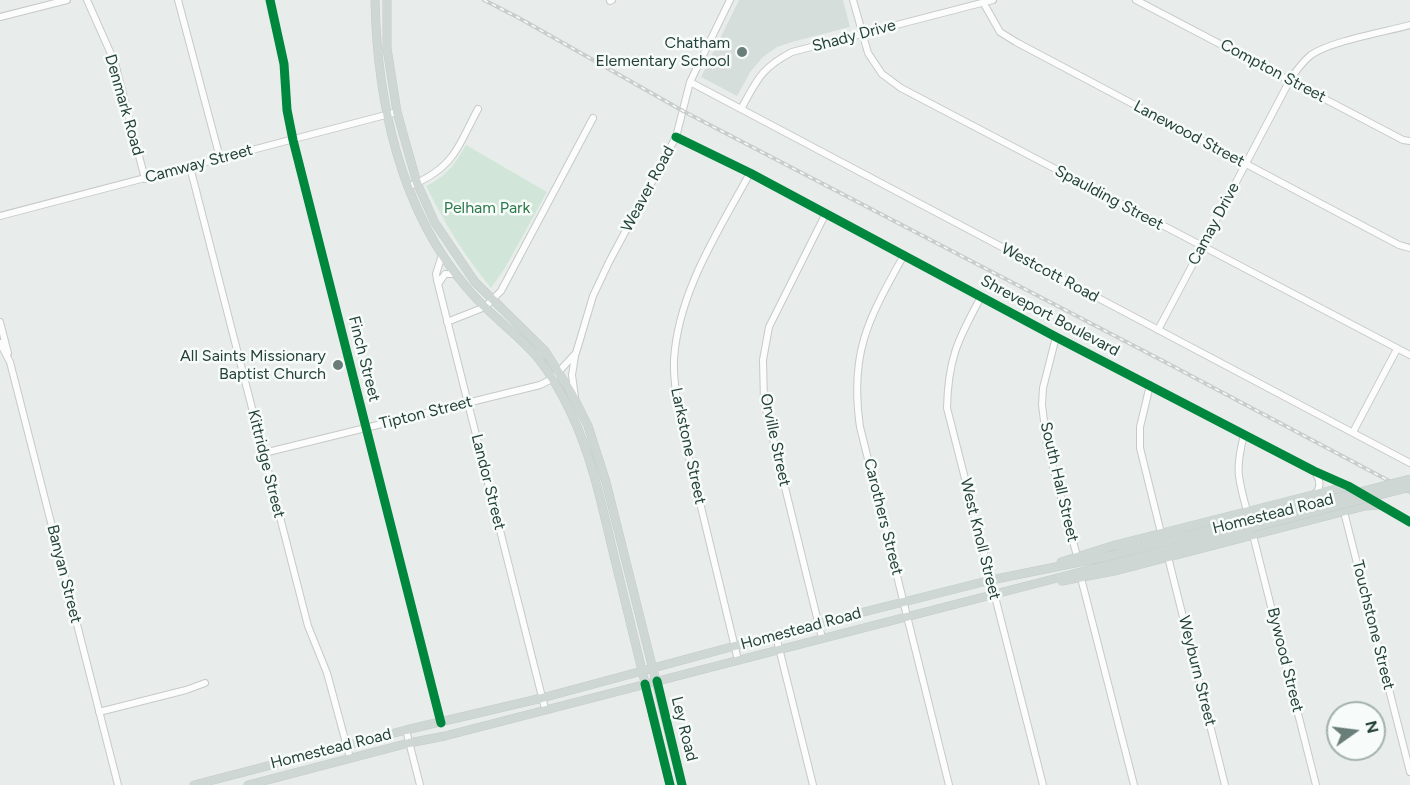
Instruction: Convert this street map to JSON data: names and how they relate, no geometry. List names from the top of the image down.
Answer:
{
  "streets": {
    "main road": ["Homestead Road", "Ley Road"],
    "street": [
      "Shady Drive",
      "Compton Street",
      "Denmark Road",
      "Lanewood Street",
      "Camway Street",
      "Weaver Road",
      "Spaulding Street",
      "Camay Drive",
      "Westcott Road",
      "Shreveport Boulevard",
      "Finch Street",
      "Tipton Street",
      "Orville Street",
      "Larkstone Street",
      "Kittridge Street",
      "Landor Street",
      "South Hall Street",
      "Carothers Street",
      "West Knoll Street",
      "Banyan Street",
      "Touchstone Street",
      "Bywood Street",
      "Weyburn Street"
    ]
  },
  "crossings": [
    ["Shady Drive", "Lanewood Street"],
    ["Shady Drive", "Spaulding Street"],
    ["Shady Drive", "Westcott Road"],
    ["Compton Street", "Camay Drive"],
    ["Denmark Road", "Camway Street"],
    ["Lanewood Street", "Camay Drive"],
    ["Camway Street", "Finch Street"],
    ["Camway Street", "Kittridge Street"],
    ["Weaver Road", "Westcott Road"],
    ["Weaver Road", "Shreveport Boulevard"],
    ["Weaver Road", "Tipton Street"],
    ["Spaulding Street", "Camay Drive"],
    ["Camay Drive", "Westcott Road"],
    ["Shreveport Boulevard", "Orville Street"],
    ["Shreveport Boulevard", "Larkstone Street"],
    ["Shreveport Boulevard", "South Hall Street"],
    ["Shreveport Boulevard", "Carothers Street"],
    ["Shreveport Boulevard", "West Knoll Street"],
    ["Finch Street", "Tipton Street"],
    ["Finch Street", "Homestead Road"],
    ["Tipton Street", "Kittridge Street"],
    ["Tipton Street", "Landor Street"],
    ["Orville Street", "Homestead Road"],
    ["Larkstone Street", "Homestead Road"],
    ["Kittridge Street", "Homestead Road"],
    ["Landor Street", "Homestead Road"],
    ["Homestead Road", "Carothers Street"],
    ["Homestead Road", "West Knoll Street"],
    ["Homestead Road", "Bywood Street"],
    ["Homestead Road", "Ley Road"]
  ],
  "parks": ["Pelham Park"],
  "places": ["Chatham Elementary School", "All Saints Missionary Baptist Church"],
  "north": "right"
}
